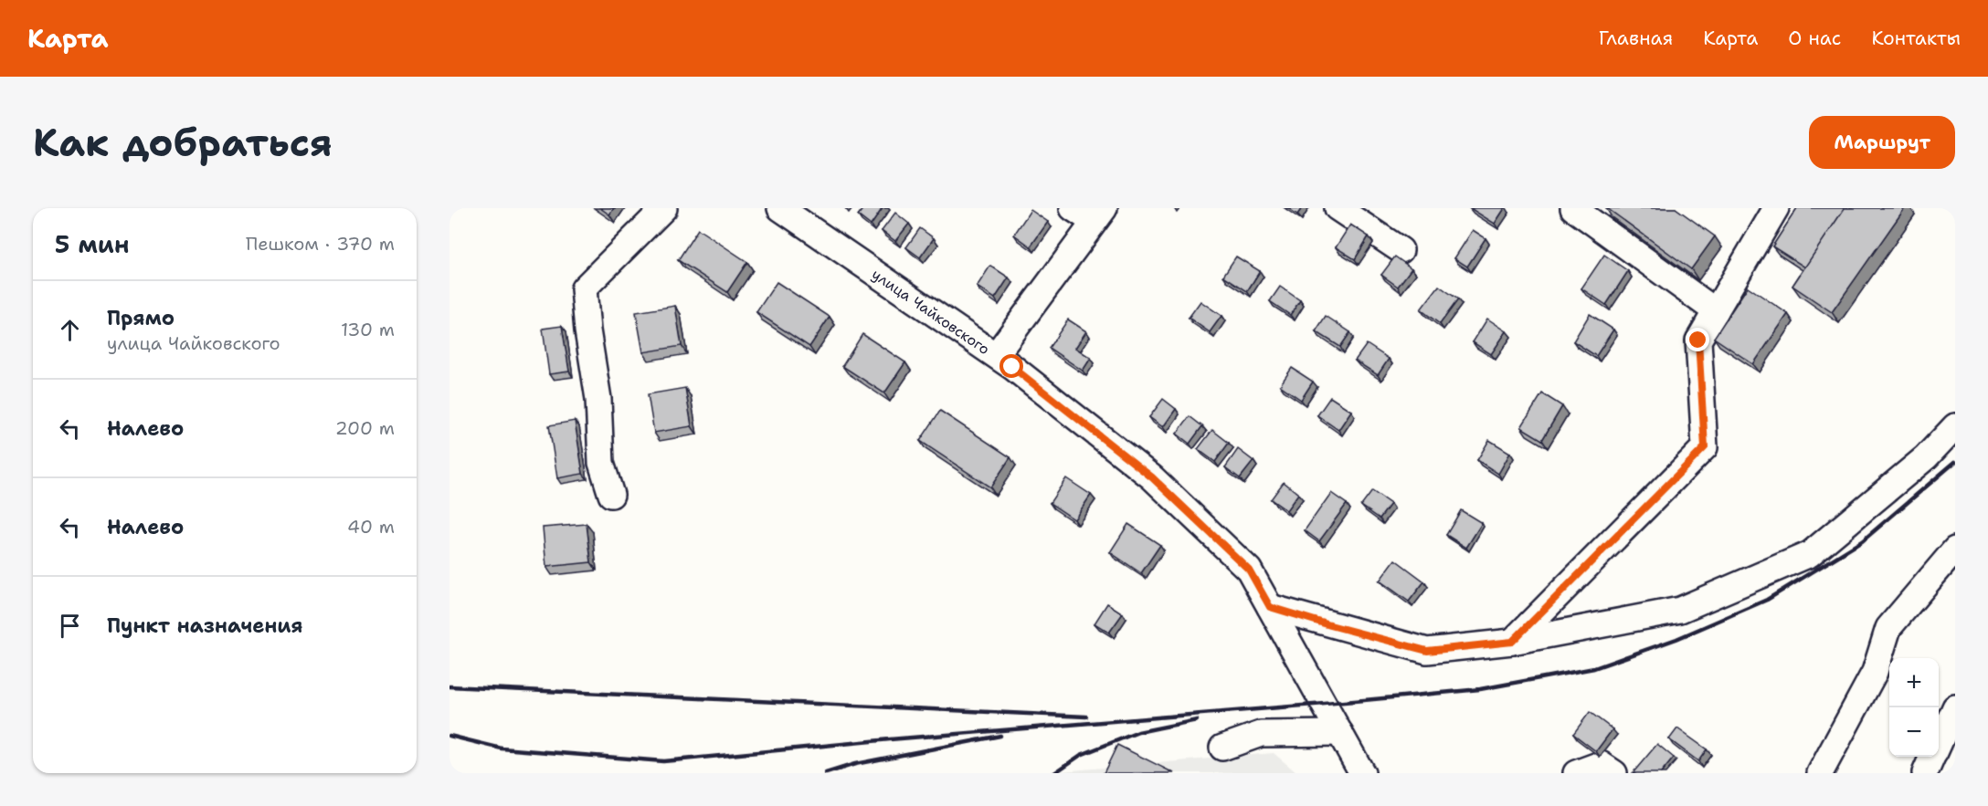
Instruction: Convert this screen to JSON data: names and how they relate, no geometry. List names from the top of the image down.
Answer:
{
  "streets": {
    "street": ["улица Чайковского"]
  },
  "page": {
    "header": "Карта",
    "nav": [
      "Главная",
      "Карта",
      "О нас",
      "Контакты"
    ],
    "buttons": "Маршрут",
    "title": "Как добраться",
    "heading": ["5 мин", "Пешком · 370 m"],
    "list": [
      ["Прямо", "улица Чайковского", "130 m"],
      ["Налево", "200 m"],
      ["Налево", "40 m"],
      "Пункт назначения"
    ],
    "map_buttons": ["+", "−"]
  }
}
